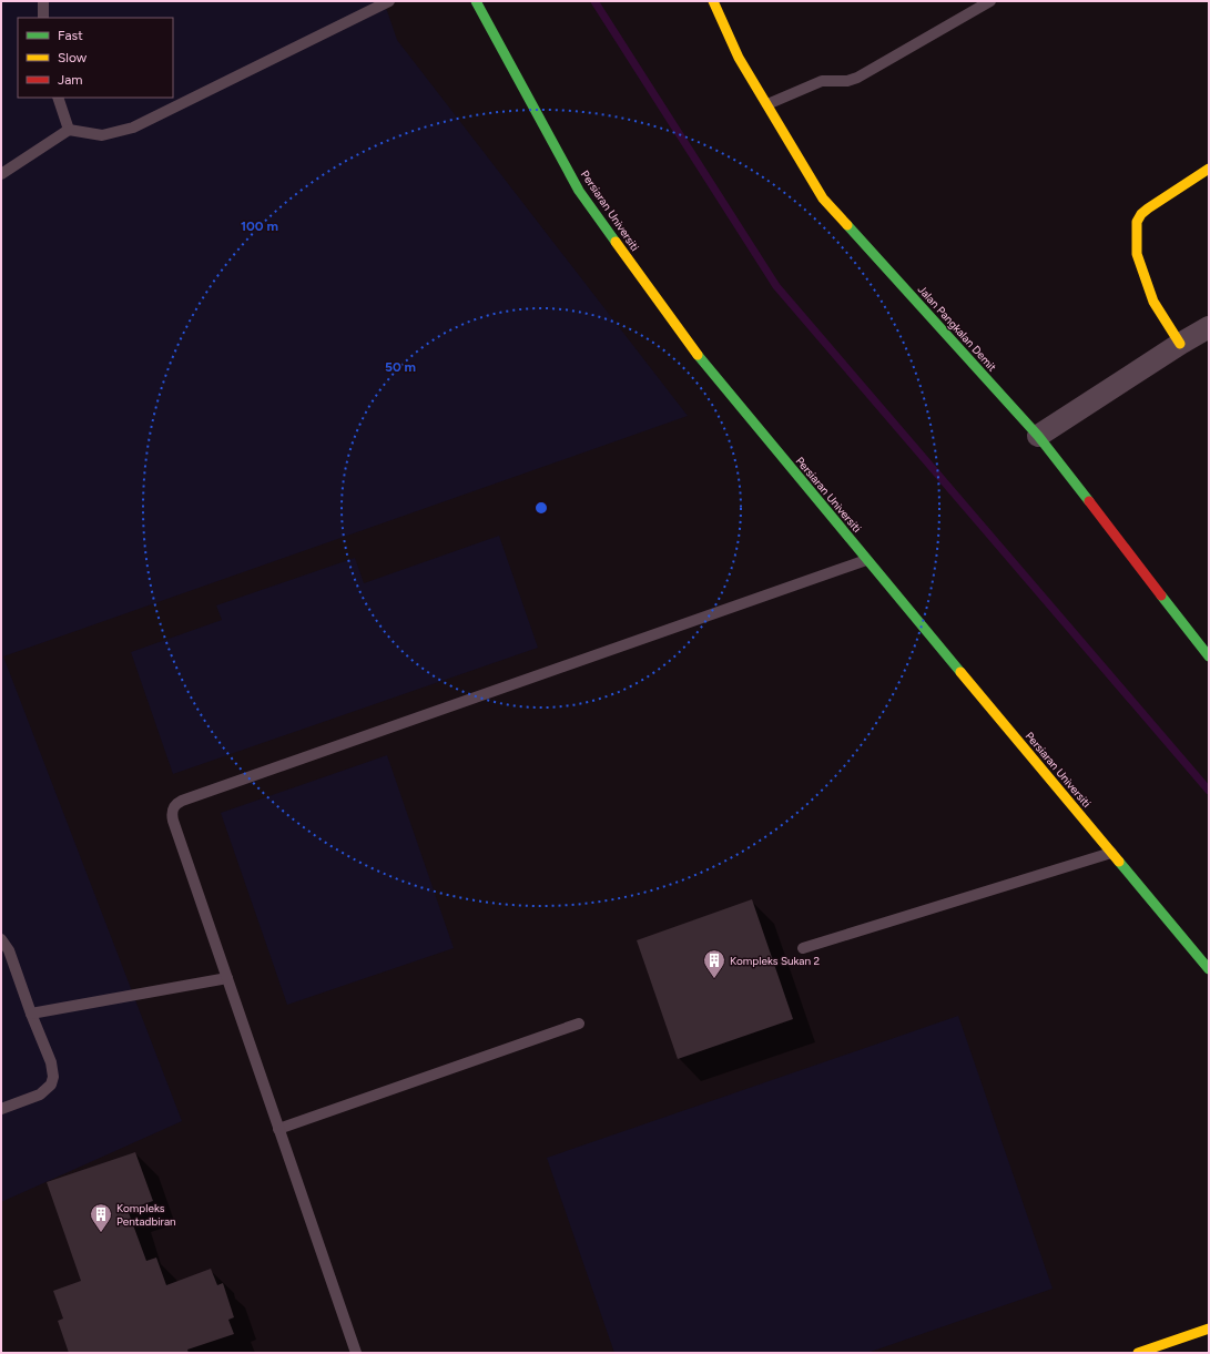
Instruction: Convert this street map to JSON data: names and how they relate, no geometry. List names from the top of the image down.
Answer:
{
  "streets": {
    "street": ["Persiaran Universiti", "Jalan Pangkalan Demit"]
  },
  "places": {
    "building": ["Kompleks Sukan 2", "Kompleks Pentadbiran"]
  },
  "legend": ["Fast", "Slow", "Jam"],
  "rings": ["100 m", "50 m"]
}
